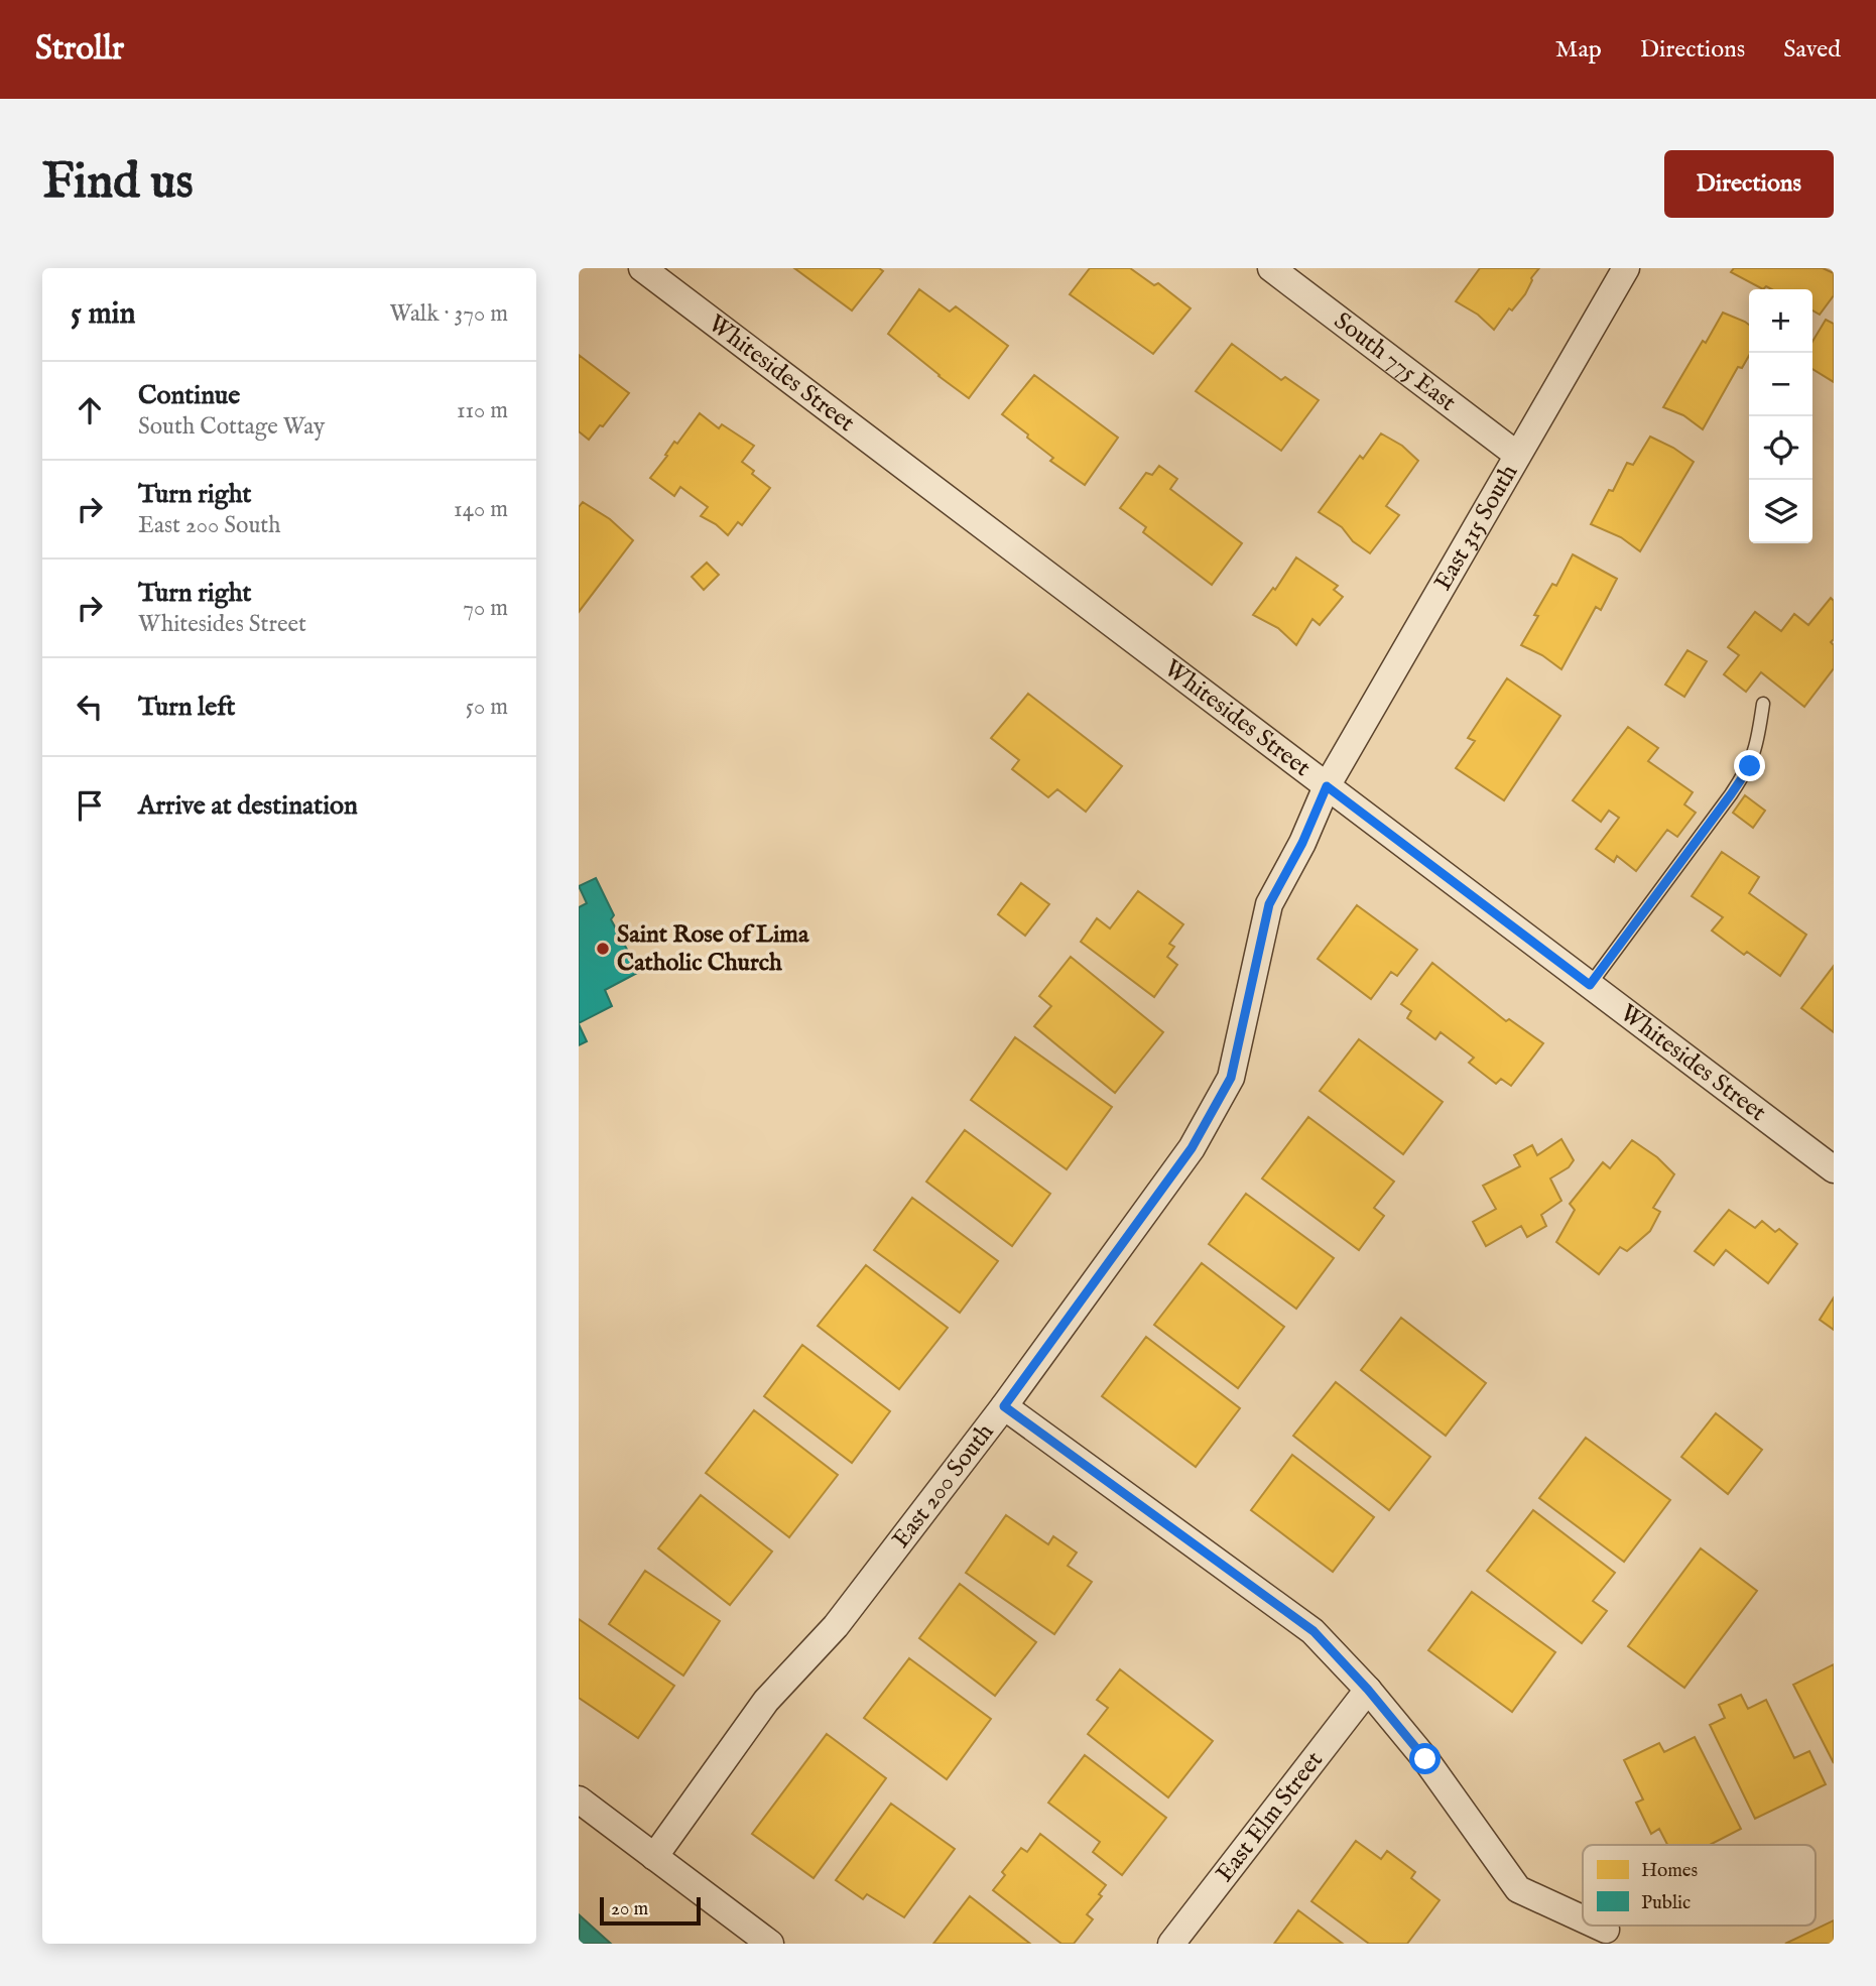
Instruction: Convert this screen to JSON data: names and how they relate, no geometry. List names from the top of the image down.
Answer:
{
  "streets": {
    "street": [
      "South 775 East",
      "Whitesides Street",
      "East 315 South",
      "East 200 South",
      "East Elm Street"
    ]
  },
  "crossings": [
    ["South 775 East", "East 315 South"],
    ["Whitesides Street", "East 315 South"],
    ["Whitesides Street", "East 200 South"],
    ["East 315 South", "East 200 South"]
  ],
  "places": ["Saint Rose of Lima Catholic Church"],
  "legend": ["Homes", "Public"],
  "scale_bar": "20 m",
  "page": {
    "header": "Strollr",
    "nav": ["Map", "Directions", "Saved"],
    "buttons": "Directions",
    "title": "Find us",
    "heading": ["5 min", "Walk · 370 m"],
    "map_buttons": ["+", "−"],
    "list": [
      ["Continue", "South Cottage Way", "110 m"],
      ["Turn right", "East 200 South", "140 m"],
      ["Turn right", "Whitesides Street", "70 m"],
      ["Turn left", "50 m"],
      "Arrive at destination"
    ],
    "scale": "20 m"
  }
}
